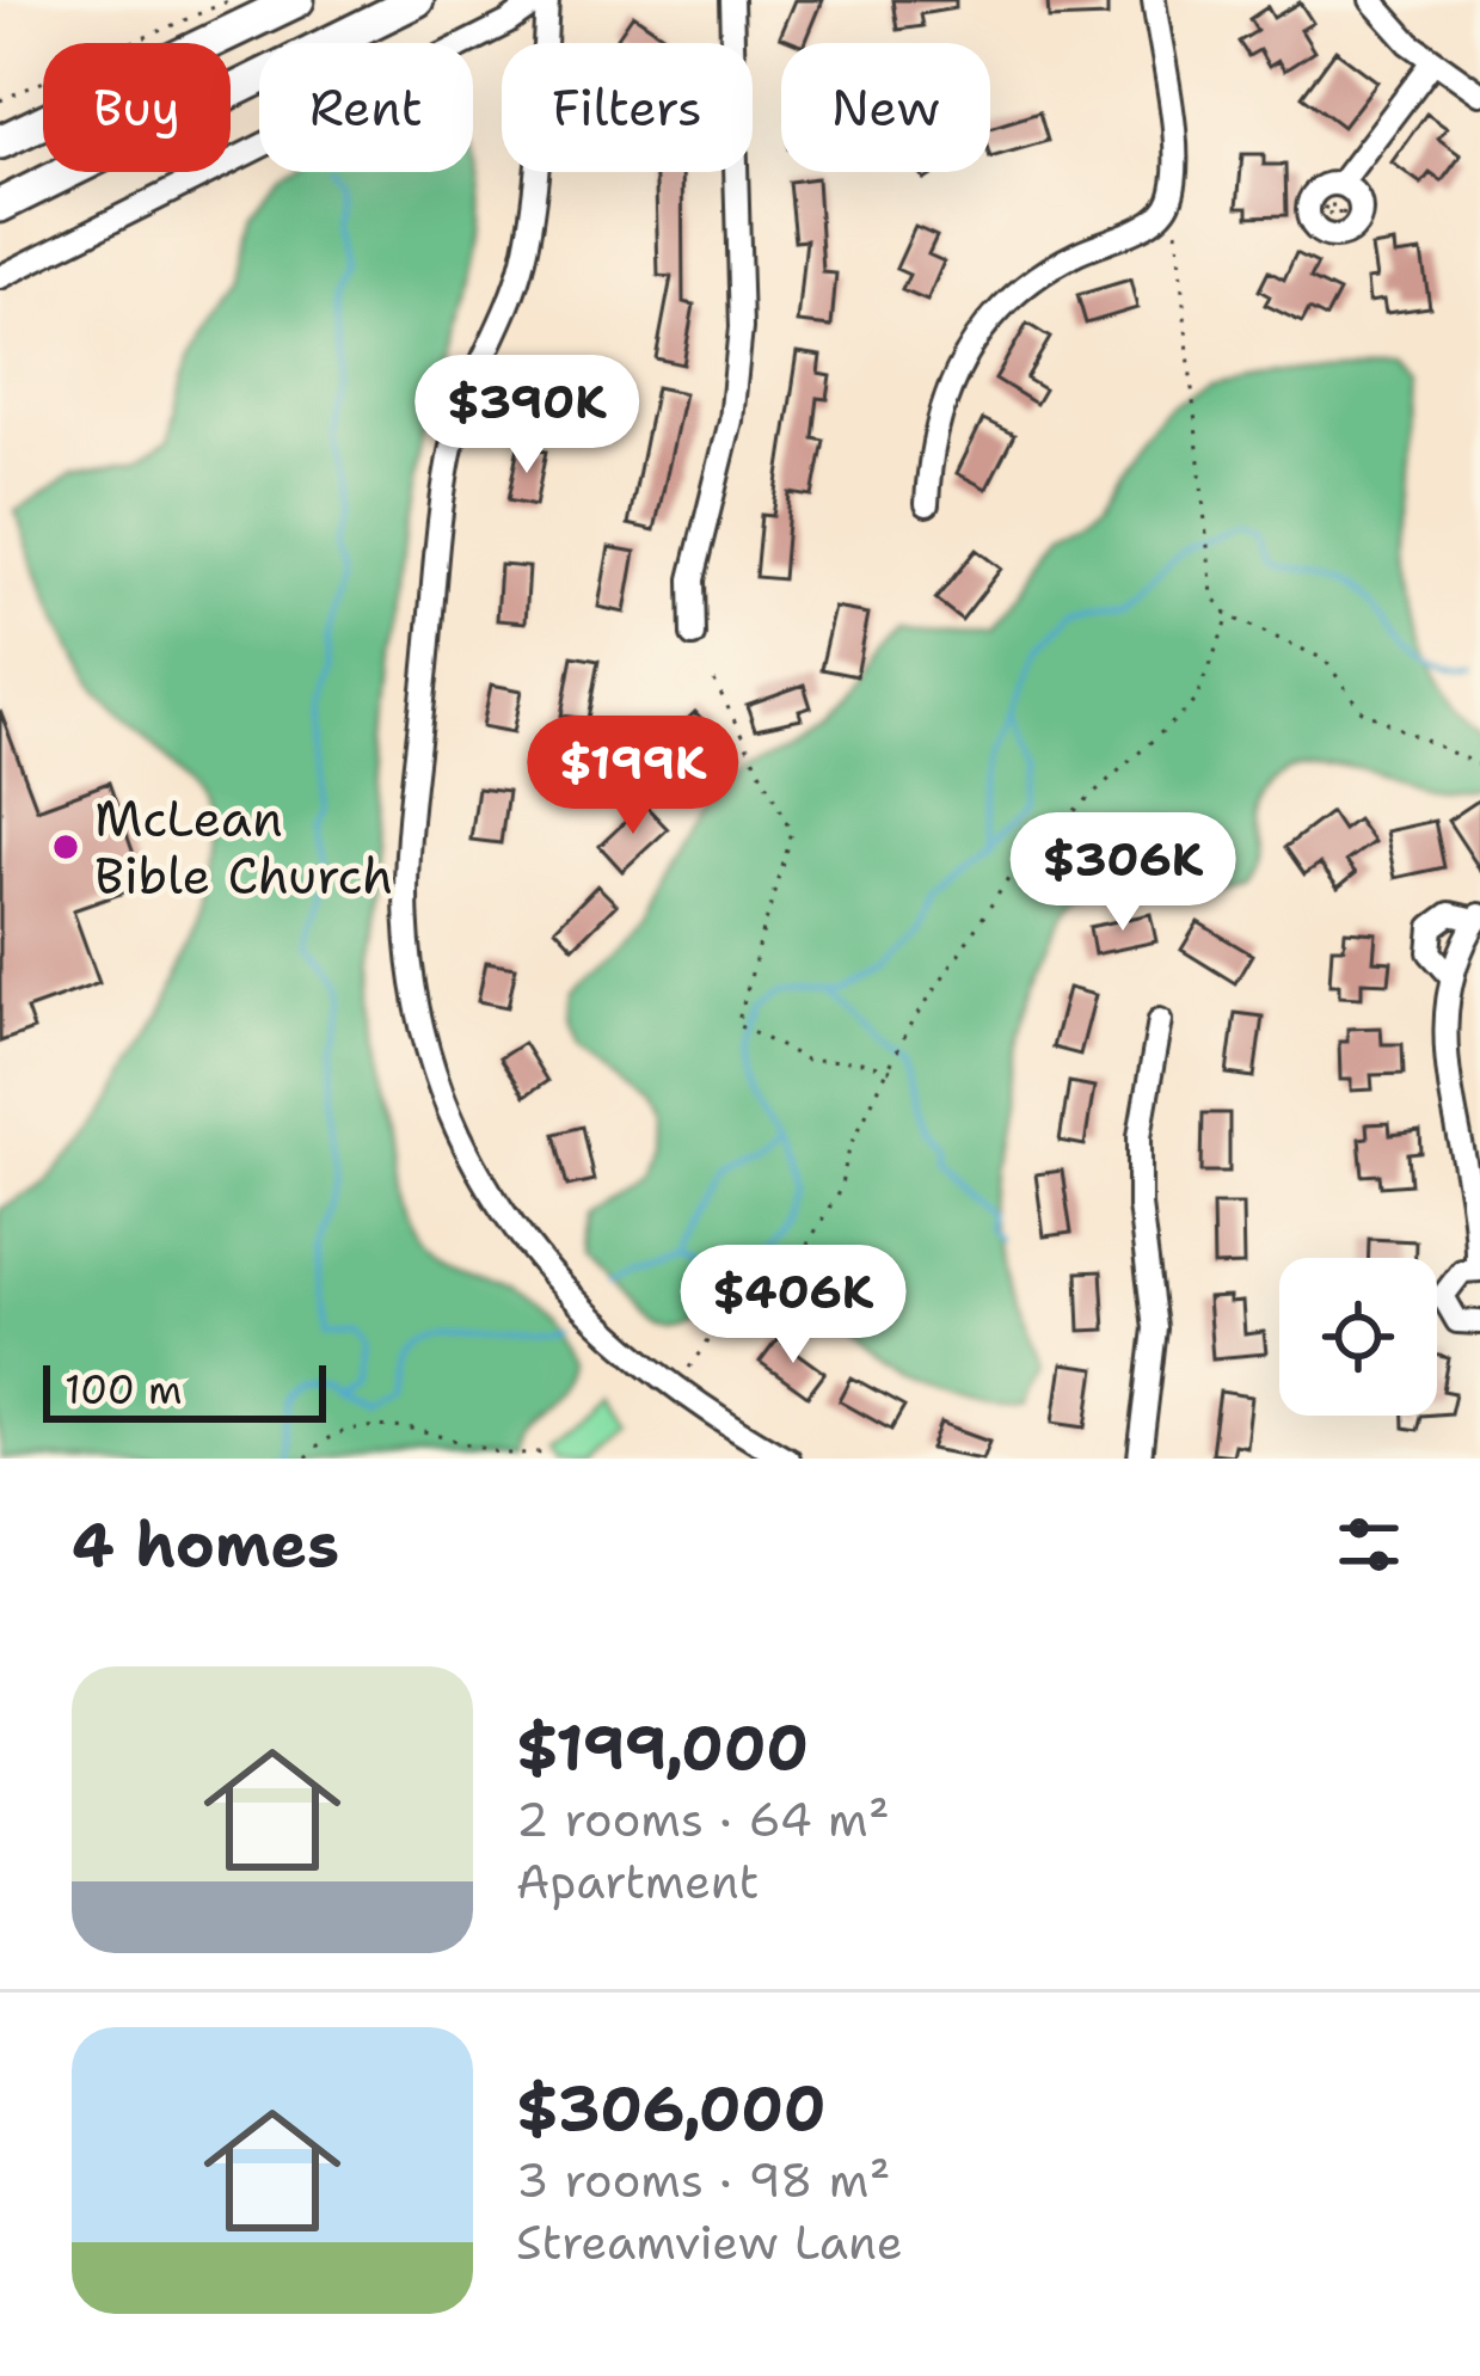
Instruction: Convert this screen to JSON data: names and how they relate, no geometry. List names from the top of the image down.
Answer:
{
  "places": ["McLean Bible Church"],
  "scale_bar": "100 m",
  "page": {
    "chip": [
      "Buy",
      "Rent",
      "Filters",
      "New"
    ],
    "price": [
      "$390K",
      "$199K",
      "$306K",
      "$406K"
    ],
    "scale": "100 m",
    "heading": "4 homes",
    "list": [
      {
        "name": "$199,000",
        "note": "2 rooms · 64 m² · Apartment"
      },
      {
        "name": "$306,000",
        "note": "3 rooms · 98 m² · Streamview Lane"
      }
    ]
  }
}
